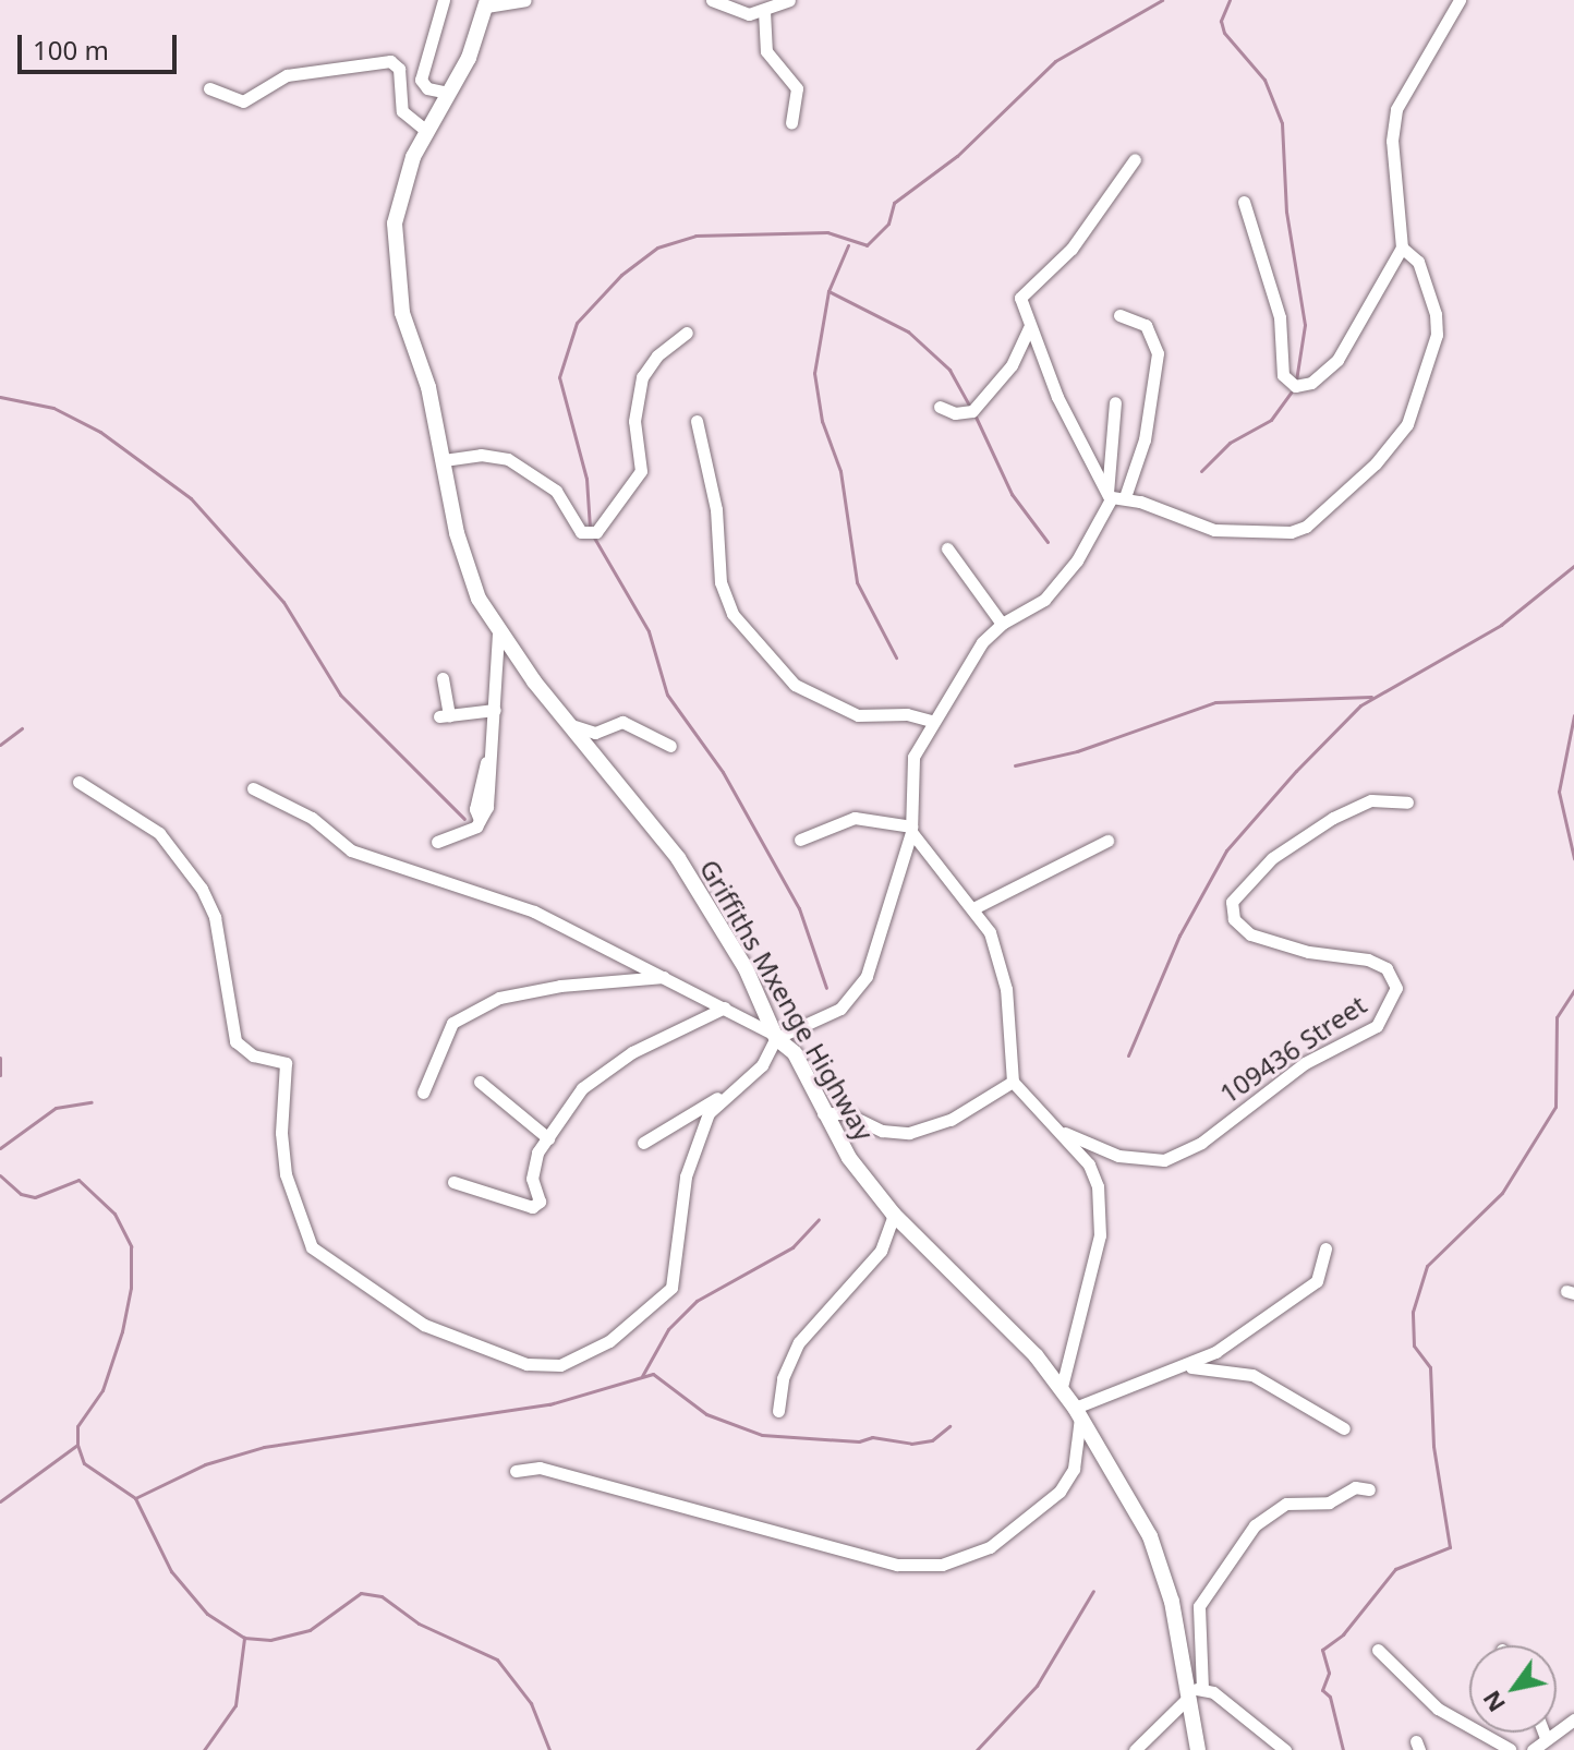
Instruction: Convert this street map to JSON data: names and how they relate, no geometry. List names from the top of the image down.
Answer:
{
  "streets": {
    "street": ["Griffiths Mxenge Highway", "109436 Street"]
  },
  "scale_bar": "100 m",
  "north": "bottom left"
}
